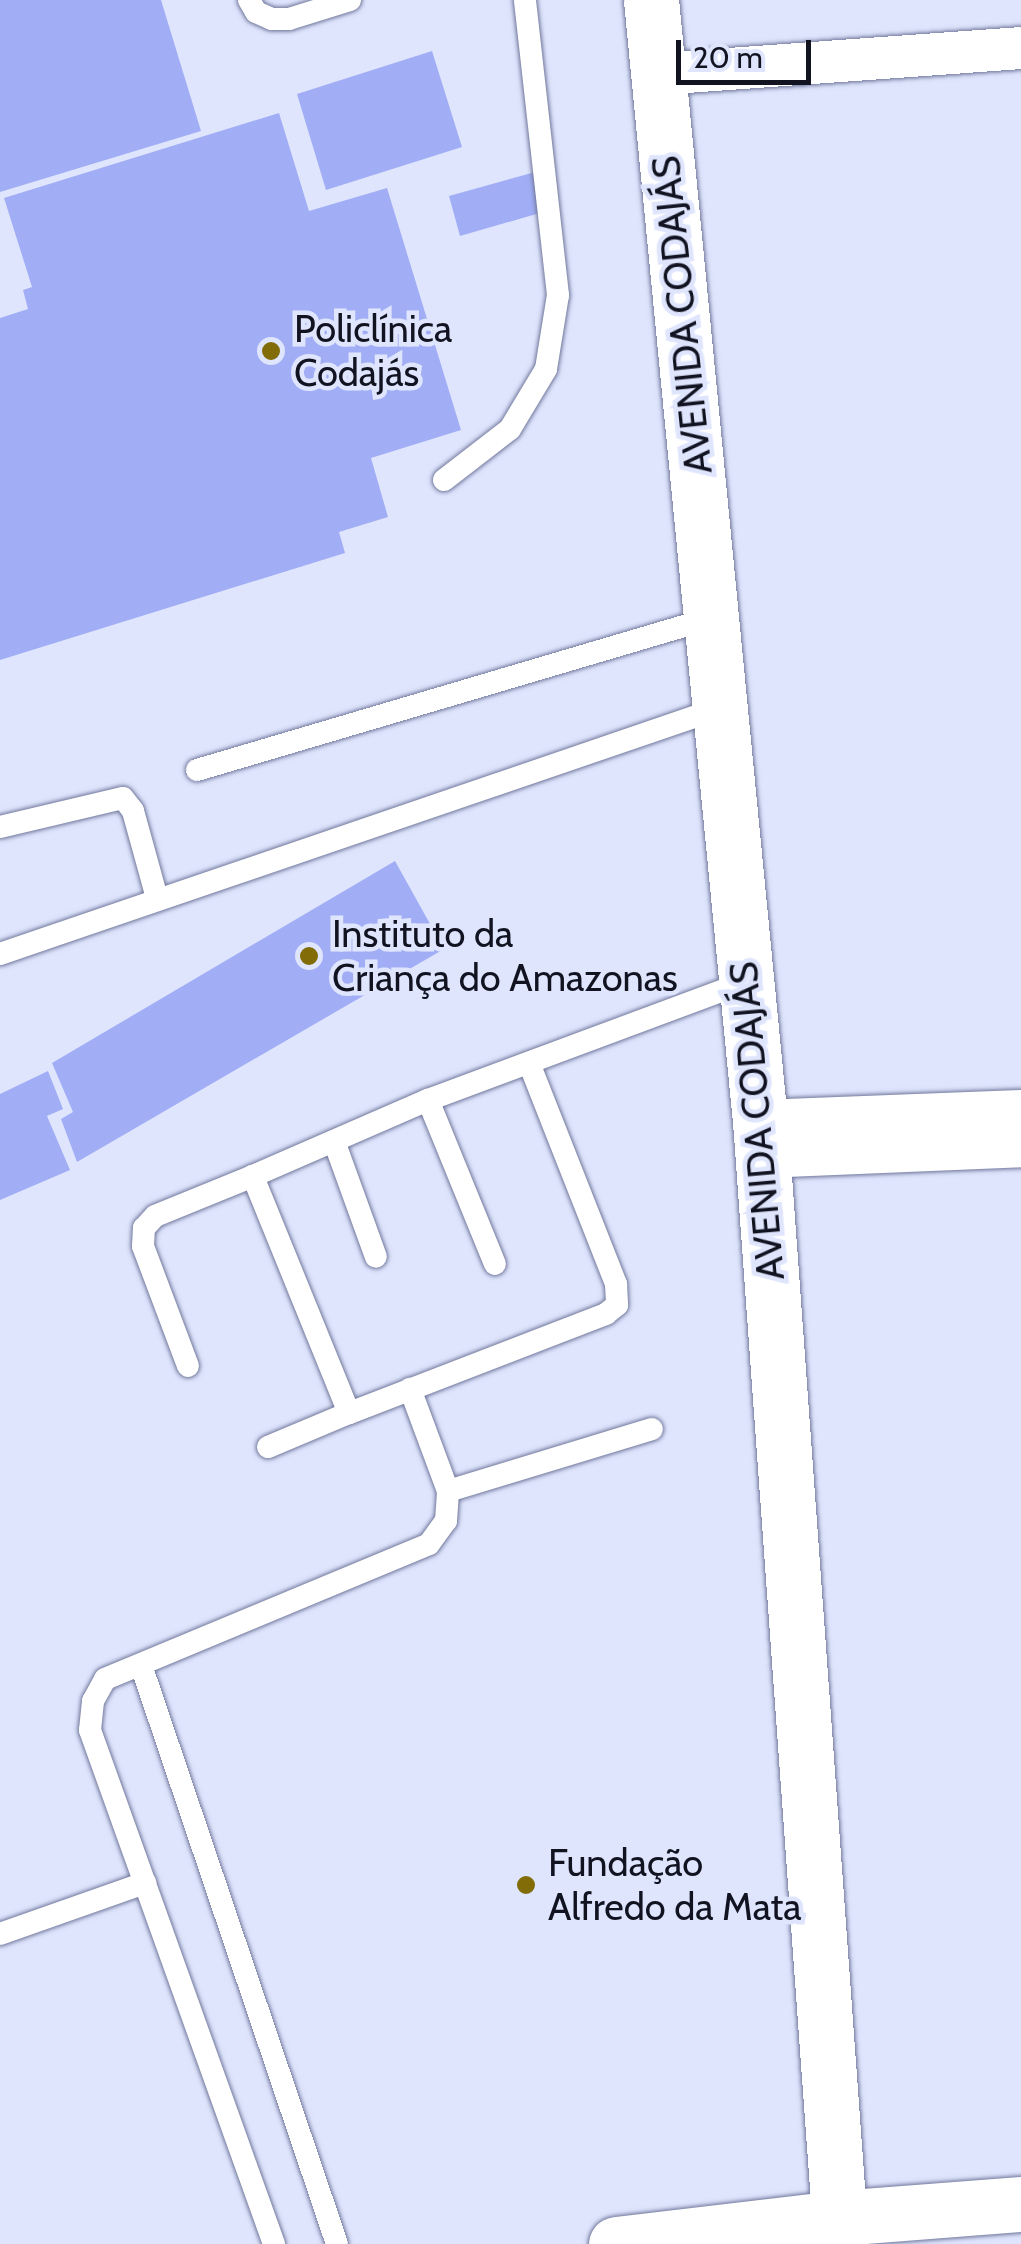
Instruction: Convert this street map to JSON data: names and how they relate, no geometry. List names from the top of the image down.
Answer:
{
  "streets": {
    "street": ["AVENIDA CODAJÁS"]
  },
  "places": ["Policlínica Codajás", "Instituto da Criança do Amazonas", "Fundação Alfredo da Mata"],
  "scale_bar": "20 m"
}
